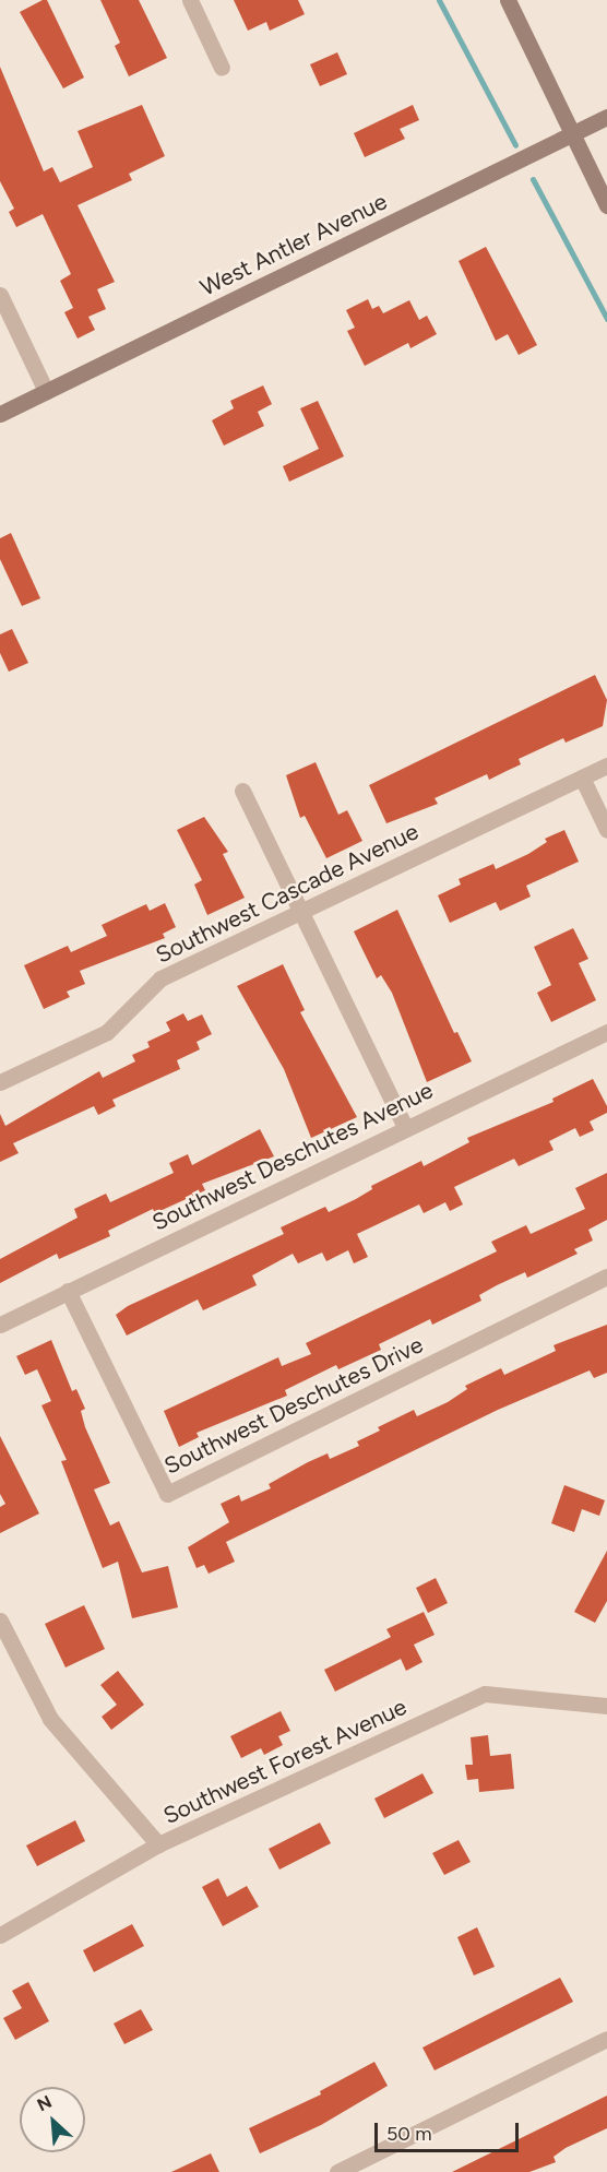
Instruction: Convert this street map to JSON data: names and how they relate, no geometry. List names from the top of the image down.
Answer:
{
  "streets": {
    "street": [
      "West Antler Avenue",
      "Southwest Cascade Avenue",
      "Southwest Deschutes Avenue",
      "Southwest Deschutes Drive",
      "Southwest Forest Avenue"
    ]
  },
  "crossings": [
    ["Southwest Deschutes Avenue", "Southwest Deschutes Drive"]
  ],
  "scale_bar": "50 m",
  "north": "top left"
}
